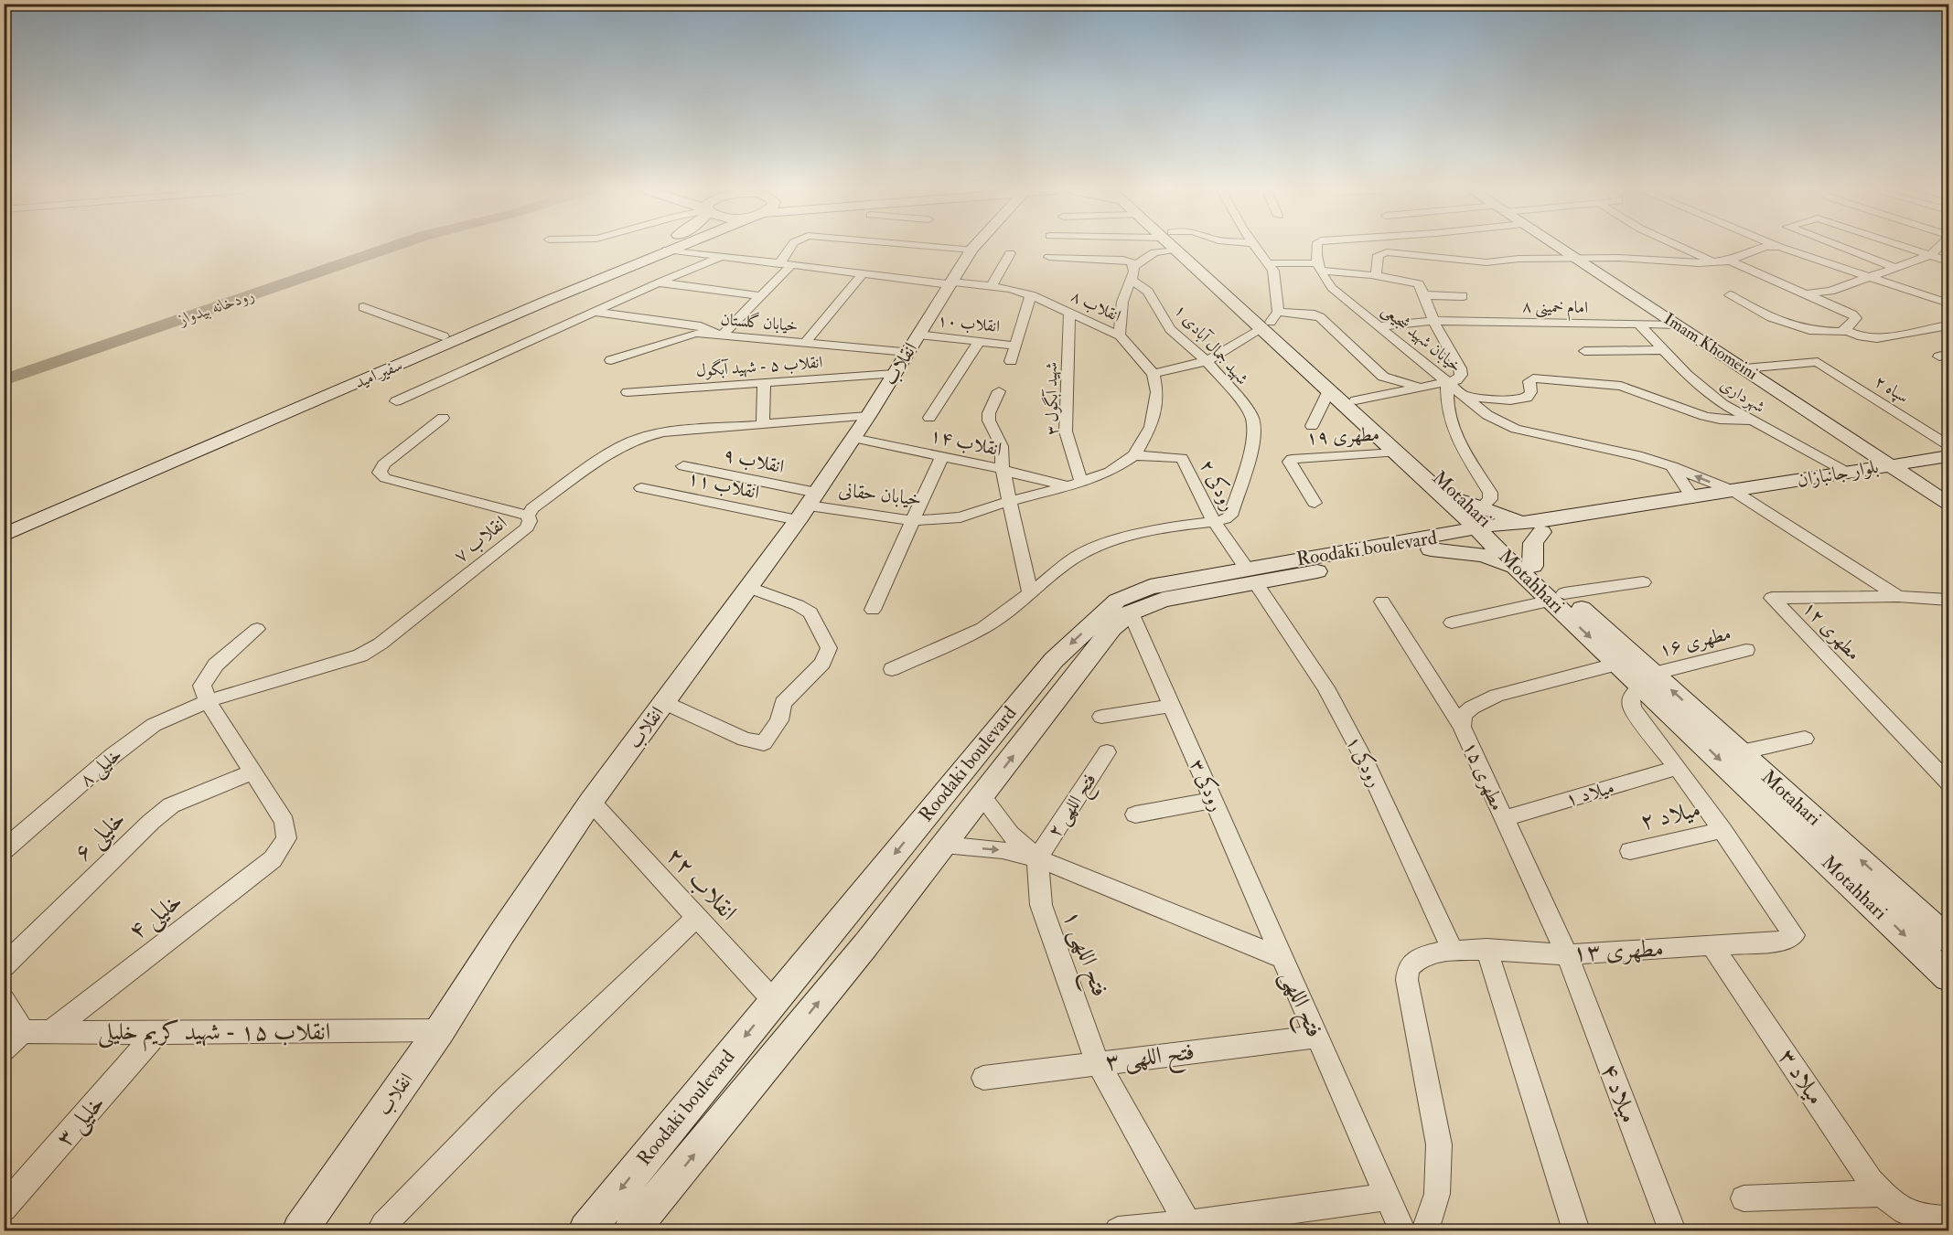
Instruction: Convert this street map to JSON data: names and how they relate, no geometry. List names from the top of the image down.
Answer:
{
  "streets": {
    "main road": [
      "Imam Khomeini",
      "انقلاب",
      "سفیر امید",
      "بلوار جانبازان",
      "Motahari",
      "Roodaki boulevard",
      "Motahhari"
    ],
    "street": [
      "انقلاب ۸",
      "امام خمینی ۸",
      "خیابان گلستان",
      "انقلاب ۱۰",
      "خیابان شهید شجیعی",
      "شهید جمال آبادی ۱",
      "انقلاب ۵ - شهید آبگول",
      "سپاه ۲",
      "شهرداری",
      "شهید آبگول ۳",
      "مطهری ۱۹",
      "انقلاب ۱۴",
      "انقلاب ۹",
      "انقلاب ۱۱",
      "رودکی ۲",
      "خیابان حقانی",
      "انقلاب ۷",
      "مطهری ۱۲",
      "مطهری ۱۶",
      "رودکی ۱",
      "خلیلی ۸",
      "مطهری ۱۵",
      "رودکی ۳",
      "میلاد ۱",
      "فتح اللهی ۲",
      "میلاد ۲",
      "خلیلی ۶",
      "انقلاب ۲۲",
      "خلیلی ۴",
      "مطهری ۱۳",
      "فتح اللهی ۱",
      "فتح اللهی",
      "انقلاب ۱۵ - شهید کریم خلیلی",
      "فتح اللهی ۳",
      "میلاد ۳",
      "میلاد ۴",
      "خلیلی ۳"
    ]
  },
  "crossings": [
    ["انقلاب ۸", "انقلاب"],
    ["انقلاب ۸", "سفیر امید"],
    ["انقلاب ۸", "شهید آبگول ۳"],
    ["امام خمینی ۸", "خیابان شهید شجیعی"],
    ["امام خمینی ۸", "Imam Khomeini"],
    ["امام خمینی ۸", "شهرداری"],
    ["خیابان گلستان", "انقلاب ۱۰"],
    ["خیابان گلستان", "انقلاب"],
    ["انقلاب ۱۰", "انقلاب"],
    ["خیابان شهید شجیعی", "بلوار جانبازان"],
    ["خیابان شهید شجیعی", "مطهری ۱۲"],
    ["شهید جمال آبادی ۱", "رودکی ۲"],
    ["Imam Khomeini", "سپاه ۲"],
    ["Imam Khomeini", "بلوار جانبازان"],
    ["انقلاب", "انقلاب ۵ - شهید آبگول"],
    ["انقلاب", "انقلاب ۱۴"],
    ["انقلاب", "انقلاب ۹"],
    ["انقلاب", "انقلاب ۱۱"],
    ["انقلاب", "خیابان حقانی"],
    ["انقلاب", "انقلاب ۷"],
    ["انقلاب", "انقلاب ۲۲"],
    ["انقلاب", "انقلاب ۱۵ - شهید کریم خلیلی"],
    ["شهرداری", "بلوار جانبازان"],
    ["شهید آبگول ۳", "انقلاب ۱۴"],
    ["شهید آبگول ۳", "خیابان حقانی"],
    ["مطهری ۱۹", "Motahhari"],
    ["انقلاب ۱۴", "خیابان حقانی"],
    ["انقلاب ۹", "انقلاب ۱۱"],
    ["انقلاب ۹", "خیابان حقانی"],
    ["بلوار جانبازان", "Motahari"],
    ["بلوار جانبازان", "Roodaki boulevard"],
    ["بلوار جانبازان", "Motahhari"],
    ["انقلاب ۱۱", "خیابان حقانی"],
    ["رودکی ۲", "Roodaki boulevard"],
    ["رودکی ۲", "رودکی ۱"],
    ["Motahari", "Roodaki boulevard"],
    ["Motahari", "Motahhari"],
    ["Motahari", "مطهری ۱۶"],
    ["Motahari", "مطهری ۱۳"],
    ["انقلاب ۷", "خلیلی ۸"],
    ["Roodaki boulevard", "Motahhari"],
    ["Roodaki boulevard", "رودکی ۱"],
    ["Roodaki boulevard", "رودکی ۳"],
    ["Roodaki boulevard", "انقلاب ۲۲"],
    ["Motahhari", "مطهری ۱۶"],
    ["Motahhari", "مطهری ۱۵"],
    ["Motahhari", "مطهری ۱۳"],
    ["مطهری ۱۶", "مطهری ۱۳"],
    ["رودکی ۱", "مطهری ۱۳"],
    ["مطهری ۱۵", "میلاد ۱"],
    ["مطهری ۱۵", "مطهری ۱۳"],
    ["مطهری ۱۵", "میلاد ۴"],
    ["رودکی ۳", "فتح اللهی"],
    ["میلاد ۱", "مطهری ۱۳"],
    ["فتح اللهی ۲", "فتح اللهی ۱"],
    ["فتح اللهی ۲", "فتح اللهی"],
    ["میلاد ۲", "مطهری ۱۳"],
    ["خلیلی ۶", "خلیلی ۴"],
    ["خلیلی ۴", "انقلاب ۱۵ - شهید کریم خلیلی"],
    ["مطهری ۱۳", "میلاد ۳"],
    ["مطهری ۱۳", "میلاد ۴"],
    ["فتح اللهی ۱", "فتح اللهی"],
    ["فتح اللهی ۱", "فتح اللهی ۳"],
    ["فتح اللهی", "فتح اللهی ۳"],
    ["انقلاب ۱۵ - شهید کریم خلیلی", "خلیلی ۳"]
  ],
  "one_way": ["Motahari", "Motahhari"],
  "water": ["رودخانه بیدواز"]
}
